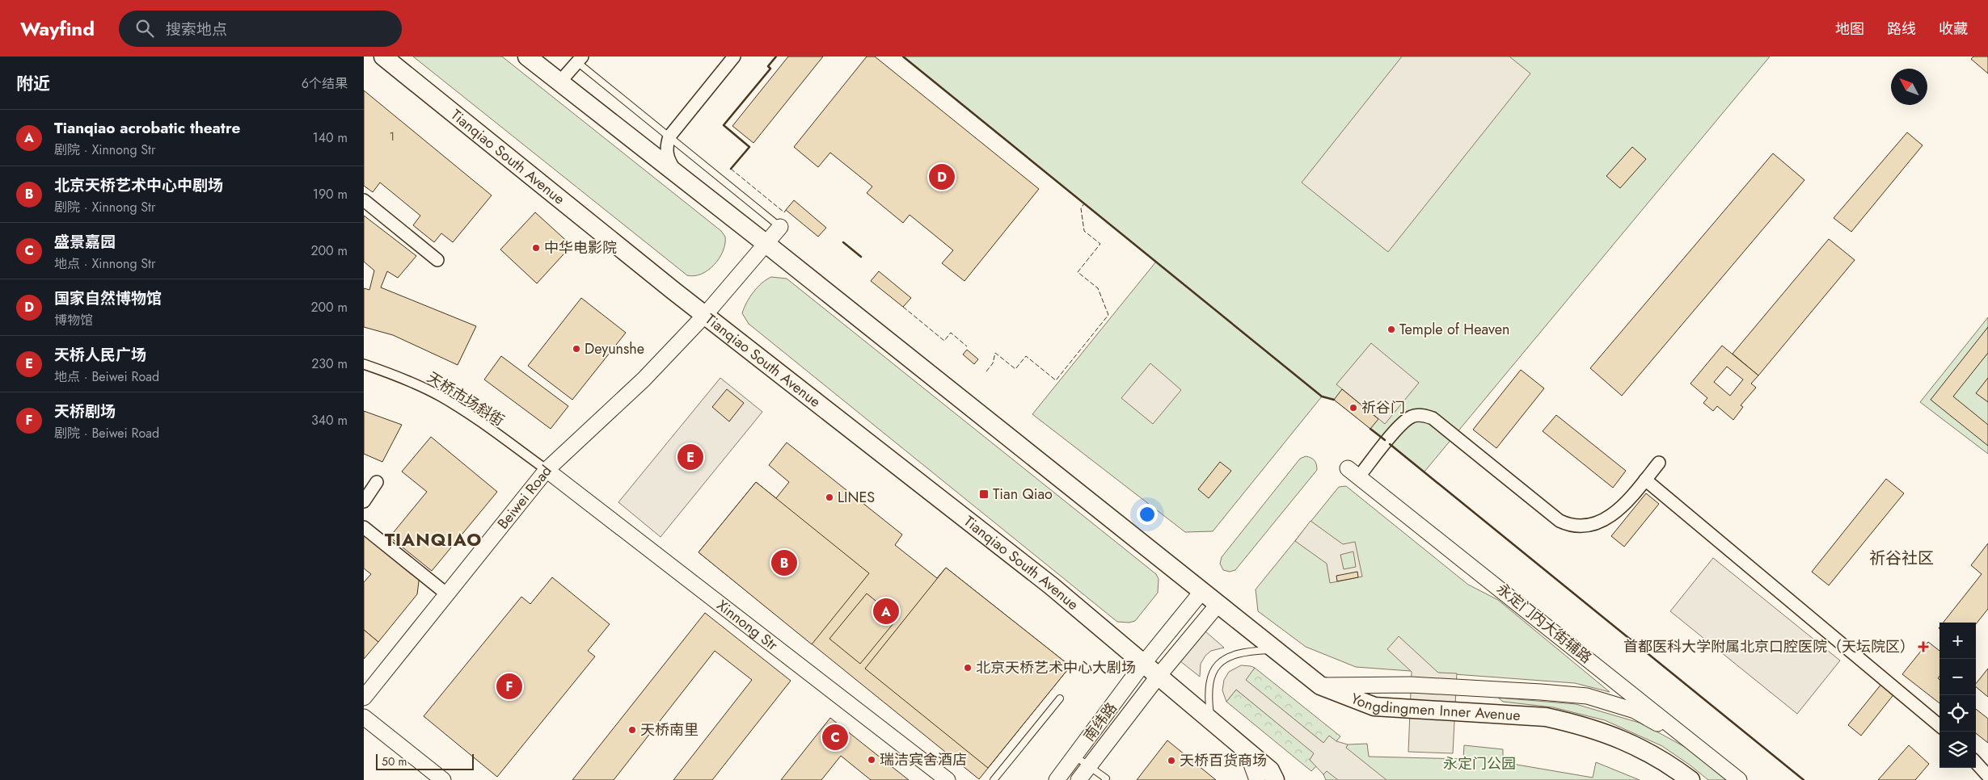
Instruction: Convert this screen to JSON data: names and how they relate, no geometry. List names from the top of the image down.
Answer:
{
  "streets": {
    "main road": ["Tianqiao South Avenue", "Yongdingmen Inner Avenue"],
    "street": [
      "天桥市场斜街",
      "Beiwei Road",
      "永定门内大街辅路",
      "Xinnong Str",
      "南纬路"
    ]
  },
  "crossings": [
    ["Tianqiao South Avenue", "Beiwei Road"],
    ["Tianqiao South Avenue", "南纬路"],
    ["天桥市场斜街", "Beiwei Road"],
    ["天桥市场斜街", "Xinnong Str"],
    ["Beiwei Road", "Xinnong Str"],
    ["Yongdingmen Inner Avenue", "南纬路"]
  ],
  "districts": ["TIANQIAO", "祈谷社区"],
  "parks": ["永定门公园"],
  "places": {
    "other": [
      "中华电影院",
      "Temple of Heaven",
      "Deyunshe",
      "祈谷门",
      "LINES",
      "北京天桥艺术中心大剧场",
      "天桥南里",
      "瑞洁宾舍酒店",
      "天桥百货商场"
    ],
    "transit": ["Tian Qiao"],
    "health": ["首都医科大学附属北京口腔医院（天坛院区）"]
  },
  "house_numbers": ["1"],
  "scale_bar": "50 m",
  "north": "top left",
  "page": {
    "header": "Wayfind",
    "search": "搜索地点",
    "nav": ["地图", "路线", "收藏"],
    "heading": ["附近", "6个结果"],
    "list": [
      {
        "mark": "A",
        "name": "Tianqiao acrobatic theatre",
        "note": "剧院 · Xinnong Str",
        "value": "140 m"
      },
      {
        "mark": "B",
        "name": "北京天桥艺术中心中剧场",
        "note": "剧院 · Xinnong Str",
        "value": "190 m"
      },
      {
        "mark": "C",
        "name": "盛景嘉园",
        "note": "地点 · Xinnong Str",
        "value": "200 m"
      },
      {
        "mark": "D",
        "name": "国家自然博物馆",
        "note": "博物馆",
        "value": "200 m"
      },
      {
        "mark": "E",
        "name": "天桥人民广场",
        "note": "地点 · Beiwei Road",
        "value": "230 m"
      },
      {
        "mark": "F",
        "name": "天桥剧场",
        "note": "剧院 · Beiwei Road",
        "value": "340 m"
      }
    ],
    "pins": [
      "D",
      "E",
      "B",
      "A",
      "F",
      "C"
    ],
    "map_buttons": ["+", "−"],
    "scale": "50 m"
  }
}
